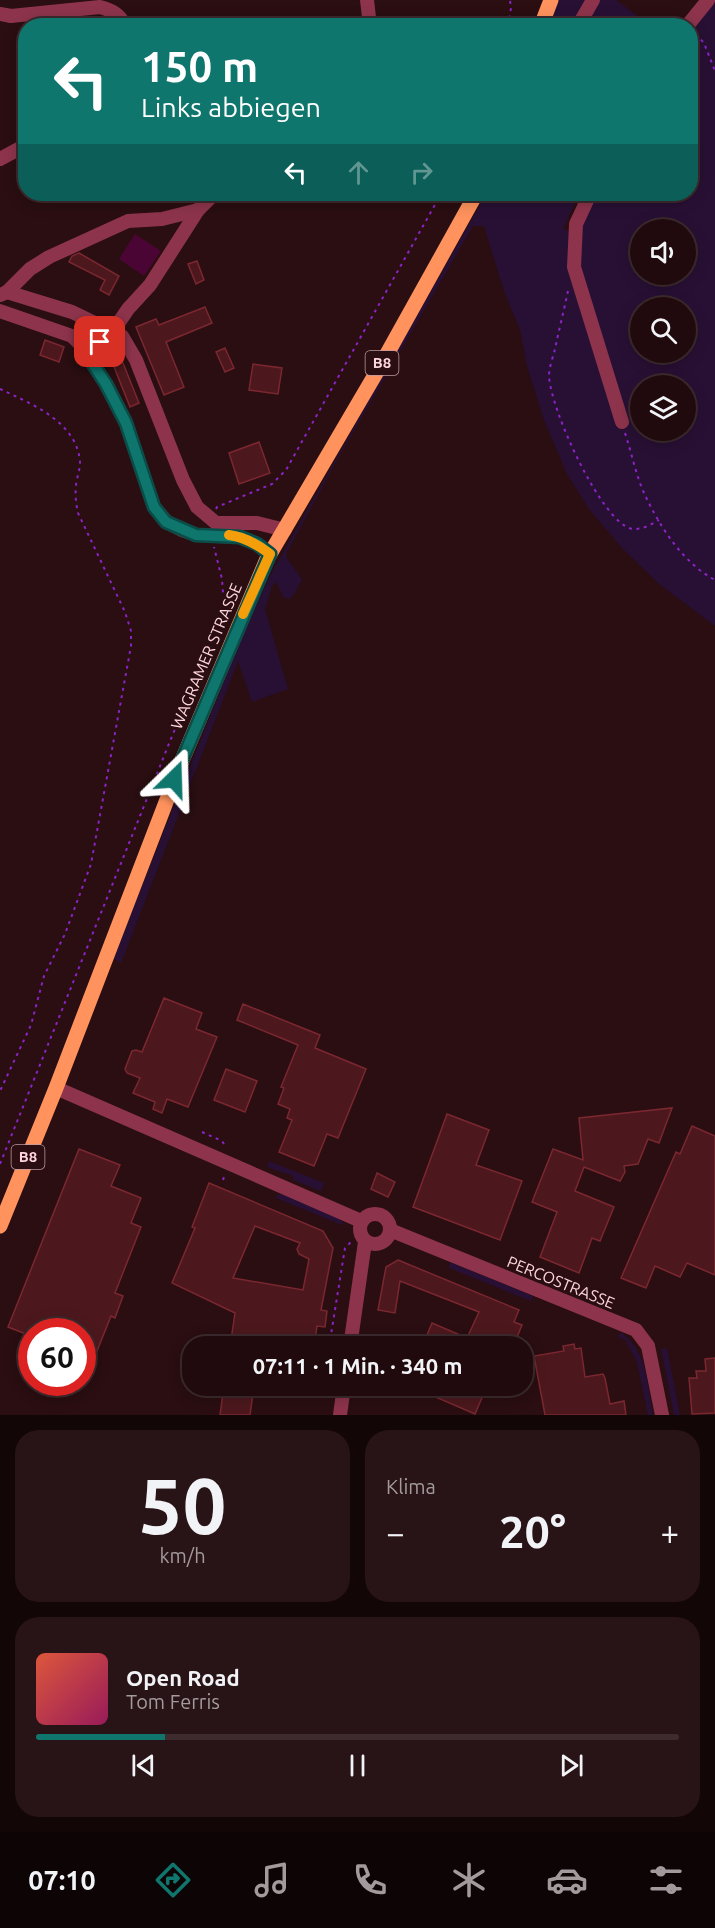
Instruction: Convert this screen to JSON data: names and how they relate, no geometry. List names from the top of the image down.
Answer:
{
  "streets": {
    "main road": ["B8", "WAGRAMER STRASSE"],
    "street": ["PERCOSTRASSE"]
  },
  "page": {
    "turn": ["150 m", "Links abbiegen"],
    "limit": "60",
    "trip": "07:11 · 1 Min. · 340 m",
    "tile": [
      ["50", "km/h"],
      "Klima"
    ],
    "heat": ["−", "20°", "+"],
    "song": ["Open Road", "Tom Ferris"],
    "tabs": "07:10"
  }
}
